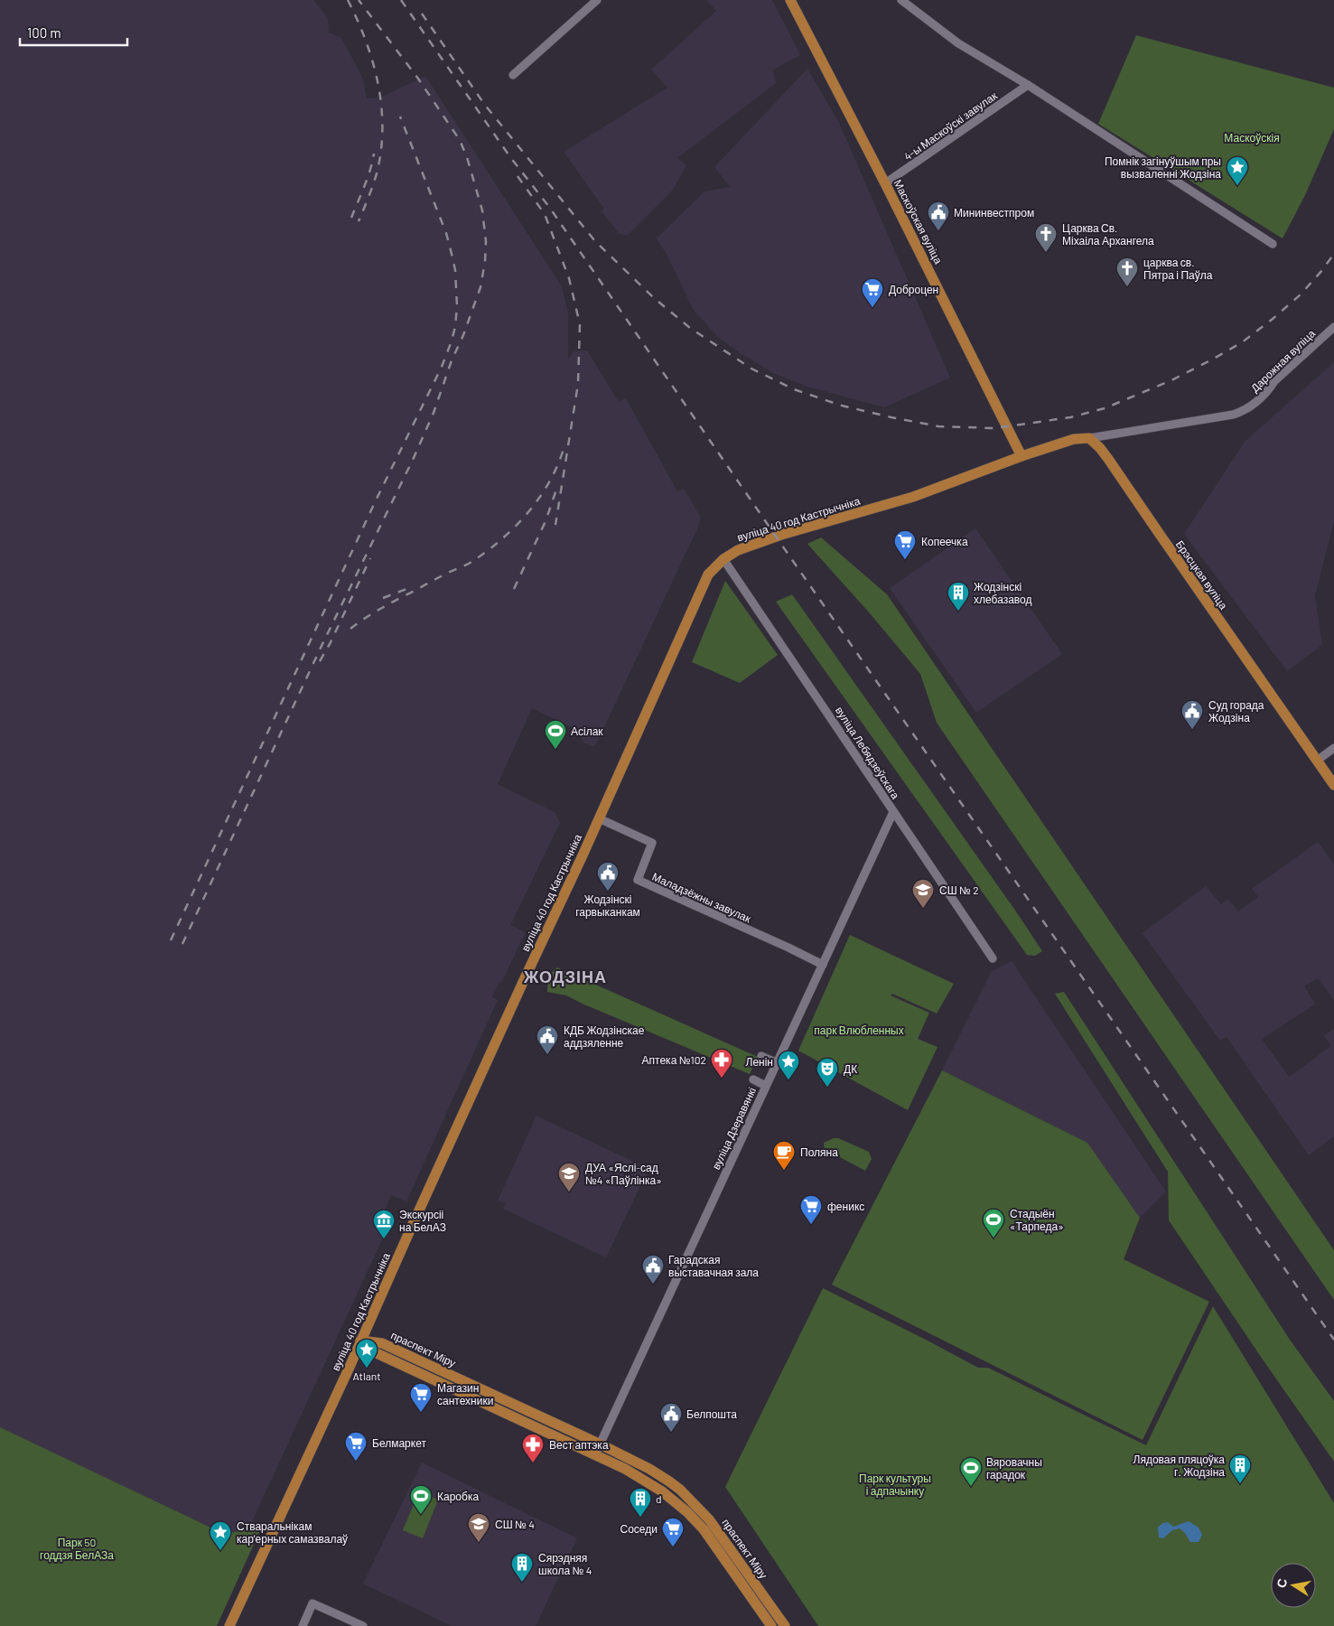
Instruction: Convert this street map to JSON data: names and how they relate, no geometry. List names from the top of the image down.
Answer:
{
  "streets": {
    "main road": [
      "Маскоўская вуліца",
      "вуліца 40 год Кастрычніка",
      "Брэсцкая вуліца",
      "праспект Міру"
    ],
    "street": [
      "4-ы Маскоўскі завулак",
      "Дарожная вуліца",
      "вуліца Лебядзеўскага",
      "Маладзёжны завулак",
      "вуліца Дзеравянкі"
    ]
  },
  "crossings": [
    ["4-ы Маскоўскі завулак", "Маскоўская вуліца"],
    ["Маскоўская вуліца", "вуліца 40 год Кастрычніка"],
    ["Дарожная вуліца", "Брэсцкая вуліца"],
    ["вуліца 40 год Кастрычніка", "вуліца Лебядзеўскага"],
    ["вуліца 40 год Кастрычніка", "Маладзёжны завулак"],
    ["вуліца 40 год Кастрычніка", "праспект Міру"],
    ["вуліца Лебядзеўскага", "вуліца Дзеравянкі"],
    ["Маладзёжны завулак", "вуліца Дзеравянкі"],
    ["вуліца Дзеравянкі", "праспект Міру"]
  ],
  "districts": ["ЖОДЗІНА"],
  "parks": [
    "Маскоўскія",
    "парк Влюбленных",
    "Парк культуры і адпачынку",
    "Парк 50 годдзя БелАЗа"
  ],
  "places": {
    "place": [
      "Помнік загінуўшым пры вызваленні Жодзіна",
      "Ленін",
      "Atlant",
      "Стваральнікам карʼерных самазвалаў"
    ],
    "public building": [
      "Мининвестпром",
      "Суд горада Жодзіна",
      "Жодзінскі гарвыканкам",
      "КДБ Жодзінскае аддзяленне",
      "Гарадская выставачная зала",
      "Белпошта"
    ],
    "church": ["Царква Св. Міхаіла Архангела", "царква св. Пятра і Паўла"],
    "supermarket": [
      "Доброцен",
      "Копеечка",
      "феникс",
      "Магазин сантехники",
      "Белмаркет",
      "Соседи"
    ],
    "building": [
      "Жодзінскі хлебазавод",
      "Лядовая пляцоўка г. Жодзіна",
      "d",
      "Сярэдняя школа № 4"
    ],
    "sports": [
      "Асілак",
      "Стадыён «Тарпеда»",
      "Вяровачны гарадок",
      "Каробка"
    ],
    "school or university": ["СШ № 2", "ДУА «Яслі-сад №4 «Паўлінка»", "СШ № 4"],
    "pharmacy": ["Аптека №102", "Вест аптэка"],
    "theatre": ["ДК"],
    "cafe": ["Поляна"],
    "museum": ["Экскурсіі на БелАЗ"]
  },
  "scale_bar": "100 m",
  "north": "left"
}
